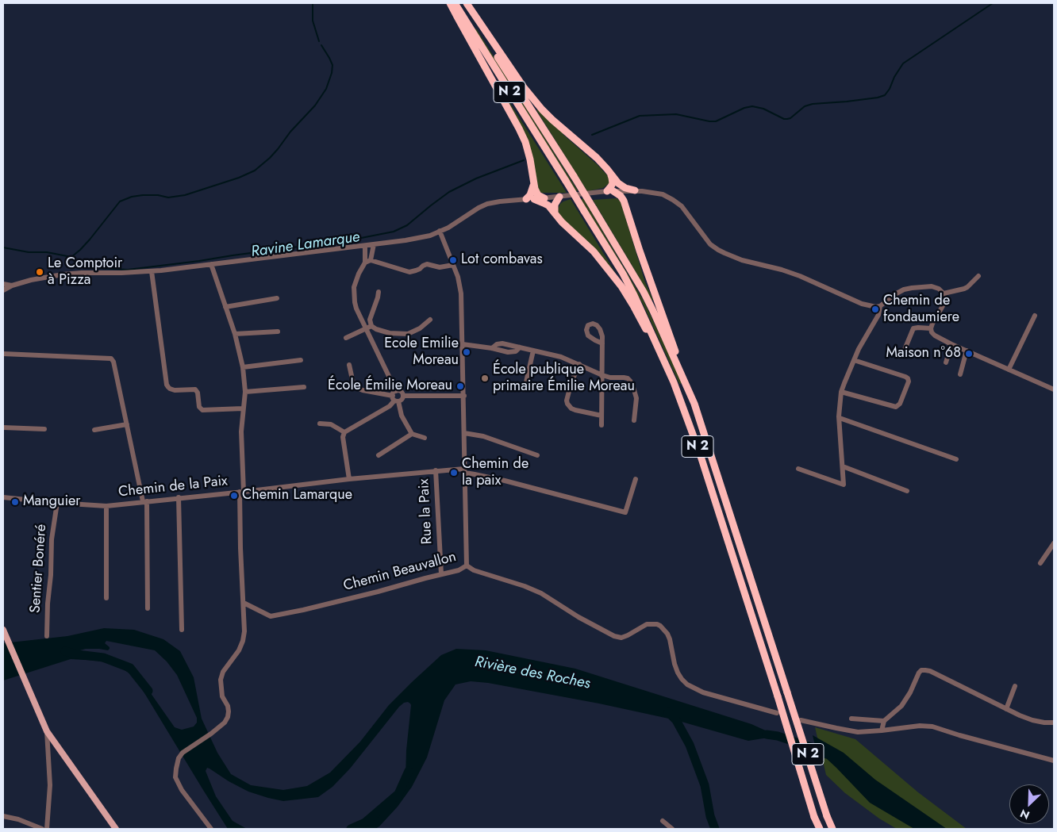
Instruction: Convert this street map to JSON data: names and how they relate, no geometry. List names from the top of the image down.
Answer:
{
  "streets": {
    "highway": ["N 2"],
    "street": [
      "Chemin de la Paix",
      "Rue la Paix",
      "Sentier Bonéré",
      "Chemin Beauvallon"
    ]
  },
  "crossings": [
    ["Chemin de la Paix", "Rue la Paix"],
    ["Chemin de la Paix", "Sentier Bonéré"],
    ["Chemin de la Paix", "Chemin Beauvallon"],
    ["Rue la Paix", "Chemin Beauvallon"]
  ],
  "water": ["Ravine Lamarque", "Rivière des Roches"],
  "places": [
    "Lot combavas",
    "Le Comptoir à Pizza",
    "Chemin de fondaumiere",
    "Ecole Emilie Moreau",
    "Maison n°68",
    "École publique primaire Émilie Moreau",
    "École Émilie Moreau",
    "Chemin de la paix",
    "Chemin Lamarque",
    "Manguier"
  ],
  "north": "bottom left"
}
